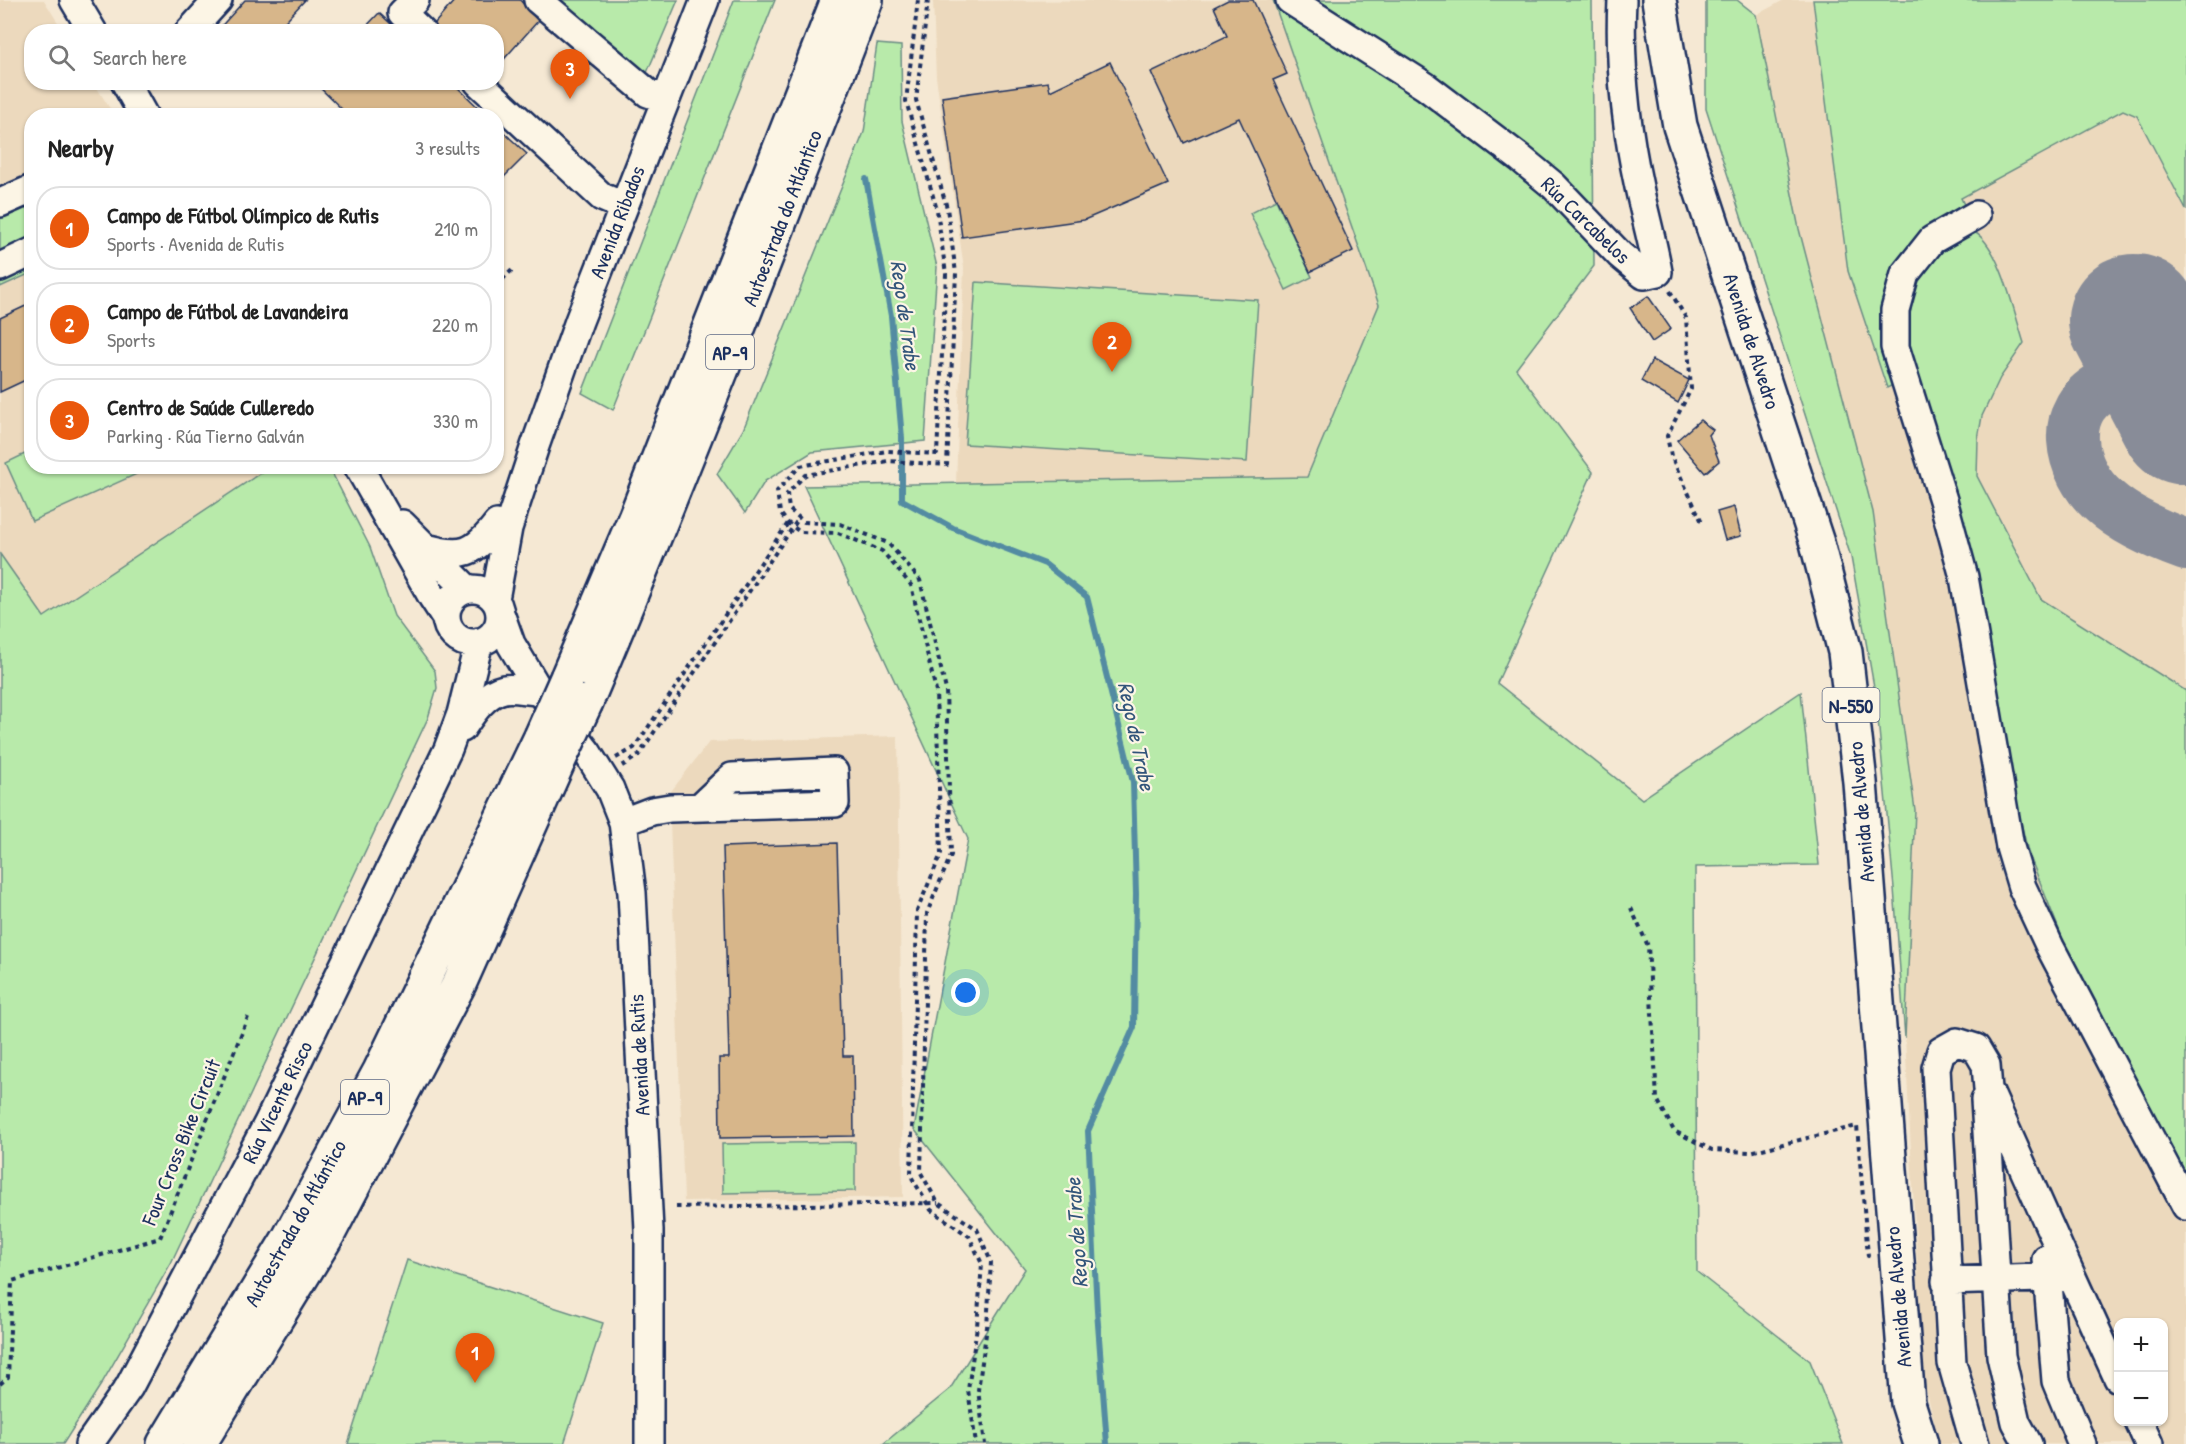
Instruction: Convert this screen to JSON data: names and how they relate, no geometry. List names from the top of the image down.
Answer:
{
  "streets": {
    "highway": [
      "Autoestrada do Atlántico",
      "Avenida de Alvedro",
      "AP-9",
      "N-550"
    ],
    "street": [
      "Rúa Carcabelos",
      "Avenida Ribados",
      "Avenida de Rutis",
      "Rúa Vicente Risco"
    ],
    "path": ["Four Cross Bike Circuit"]
  },
  "crossings": [
    ["Autoestrada do Atlántico", "AP-9"],
    ["Autoestrada do Atlántico", "Avenida de Rutis"],
    ["Avenida Ribados", "Avenida de Rutis"],
    ["AP-9", "Avenida de Rutis"],
    ["Avenida de Rutis", "Rúa Vicente Risco"]
  ],
  "water": ["Rego de Trabe"],
  "page": {
    "search": "Search here",
    "pins": ["3", "2", "1"],
    "heading": ["Nearby", "3 results"],
    "list": [
      {
        "mark": "1",
        "name": "Campo de Fútbol Olímpico de Rutis",
        "note": "Sports · Avenida de Rutis",
        "value": "210 m"
      },
      {
        "mark": "2",
        "name": "Campo de Fútbol de Lavandeira",
        "note": "Sports",
        "value": "220 m"
      },
      {
        "mark": "3",
        "name": "Centro de Saúde Culleredo",
        "note": "Parking · Rúa Tierno Galván",
        "value": "330 m"
      }
    ],
    "map_buttons": ["+", "−"]
  }
}
